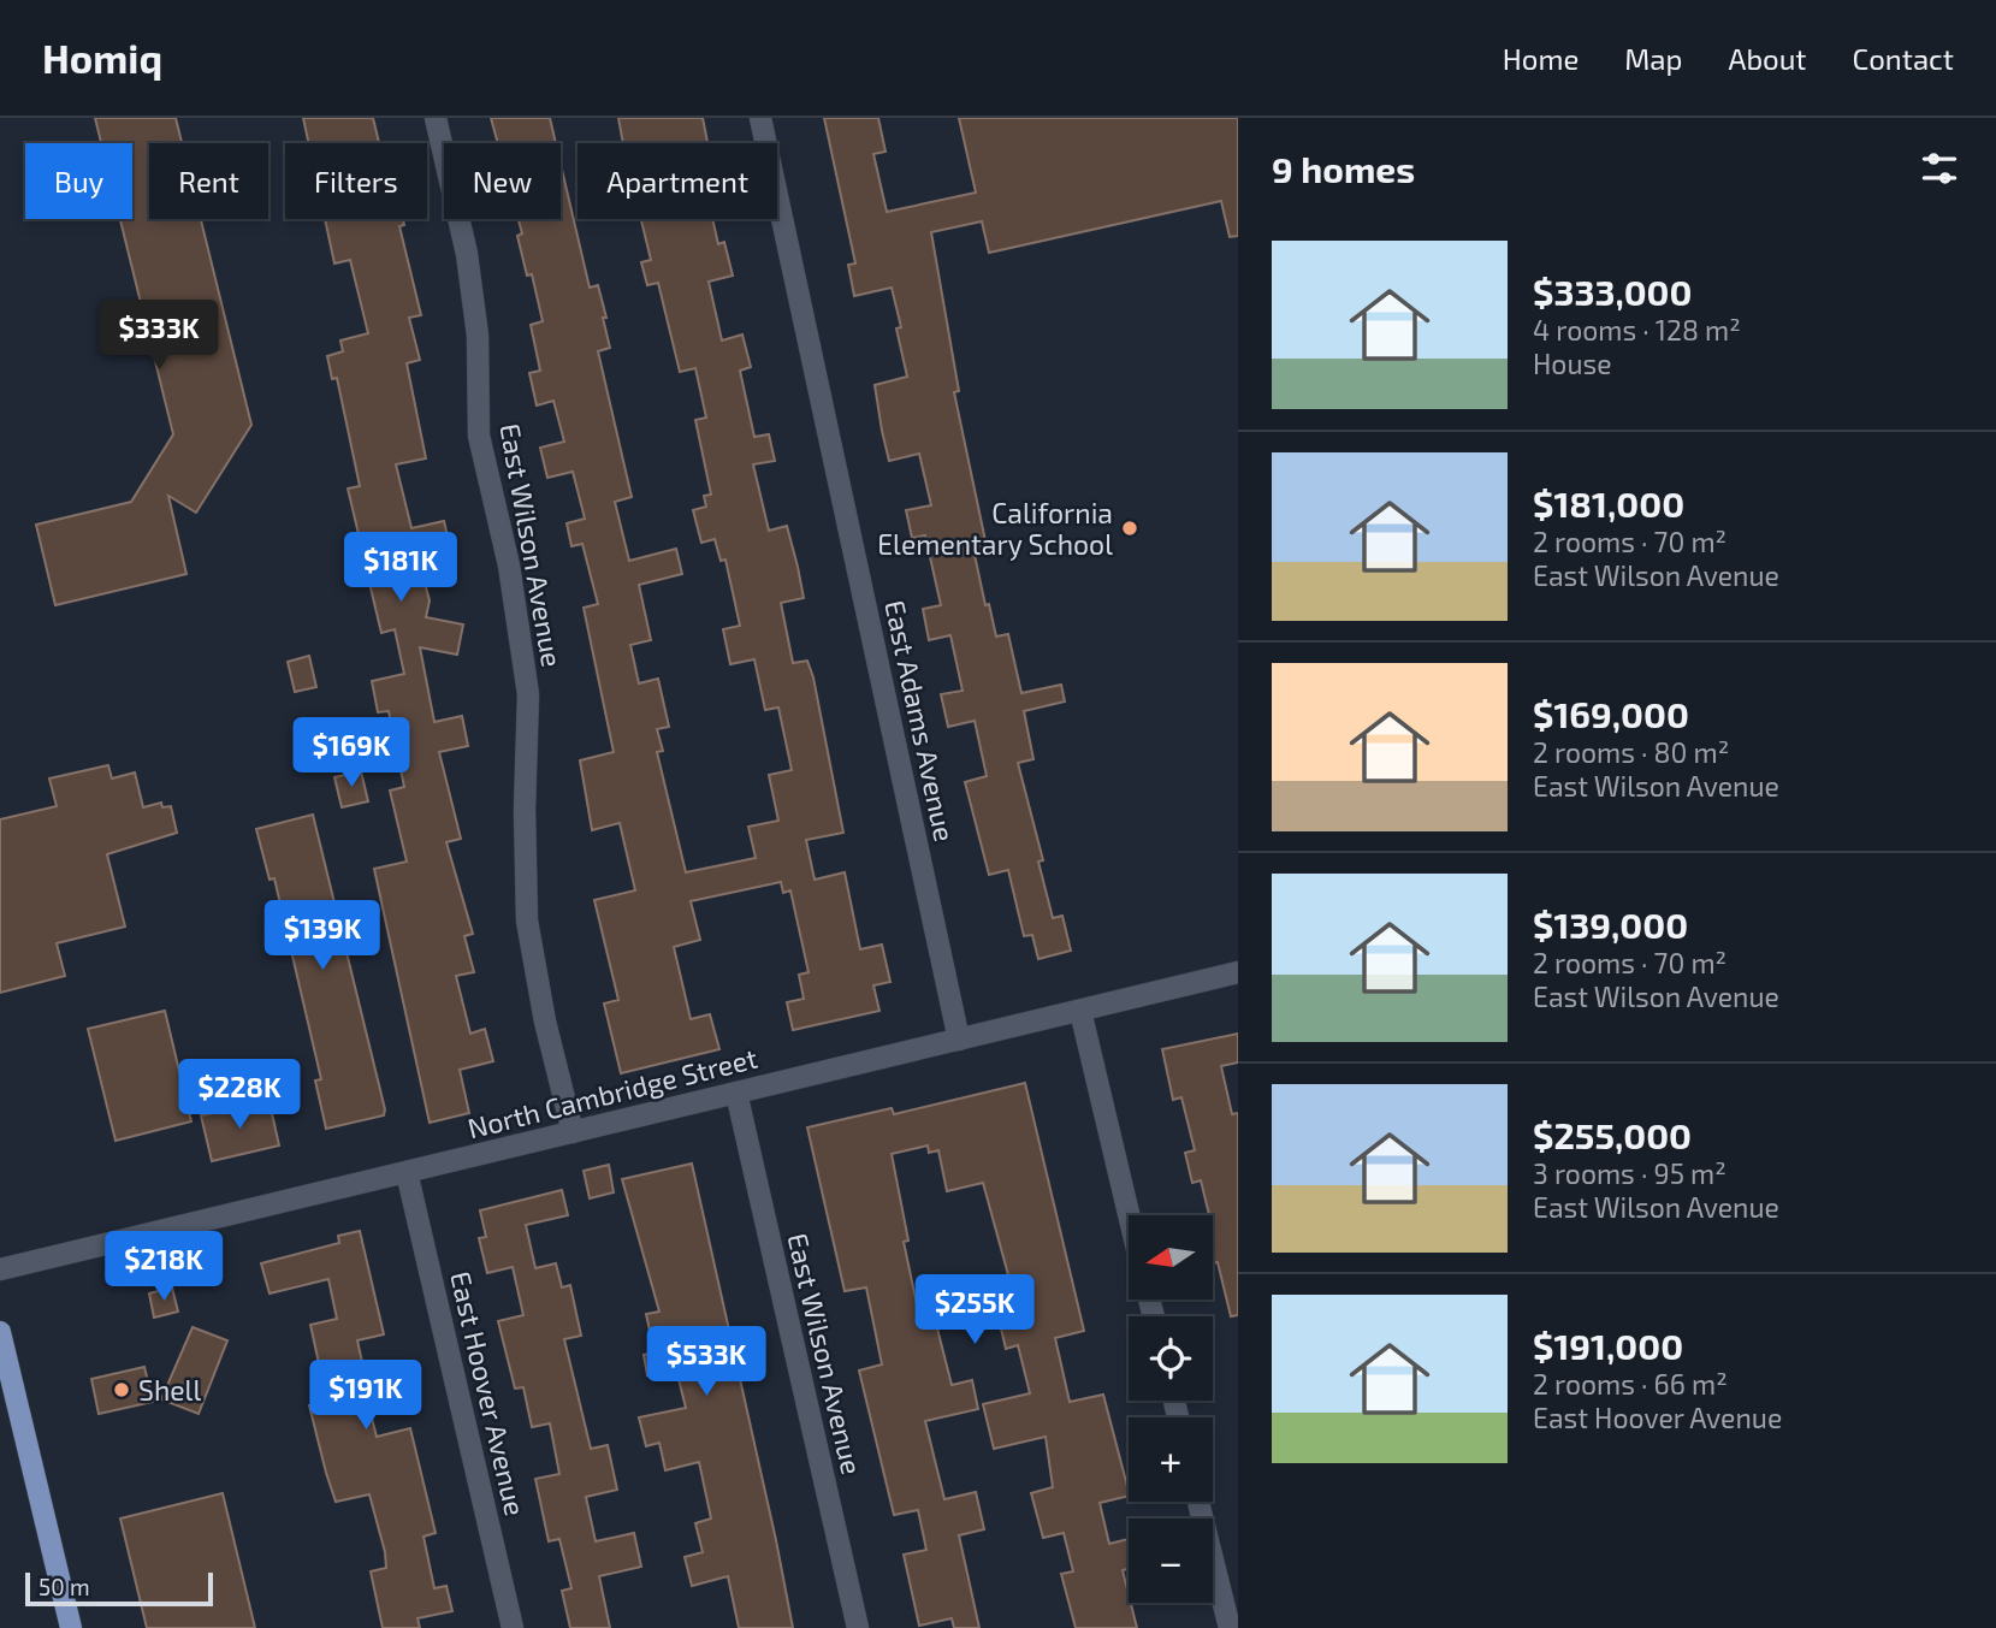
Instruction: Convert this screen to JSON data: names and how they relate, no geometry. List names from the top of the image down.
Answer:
{
  "streets": {
    "street": [
      "East Wilson Avenue",
      "East Adams Avenue",
      "North Cambridge Street",
      "East Hoover Avenue"
    ]
  },
  "crossings": [
    ["East Wilson Avenue", "North Cambridge Street"],
    ["East Adams Avenue", "North Cambridge Street"],
    ["North Cambridge Street", "East Hoover Avenue"]
  ],
  "places": ["California Elementary School", "Shell"],
  "scale_bar": "50 m",
  "north": "left",
  "page": {
    "header": "Homiq",
    "nav": [
      "Home",
      "Map",
      "About",
      "Contact"
    ],
    "heading": "9 homes",
    "chip": [
      "Buy",
      "Rent",
      "Filters",
      "New",
      "Apartment"
    ],
    "list": [
      {
        "name": "$333,000",
        "note": "4 rooms · 128 m² · House"
      },
      {
        "name": "$181,000",
        "note": "2 rooms · 70 m² · East Wilson Avenue"
      },
      {
        "name": "$169,000",
        "note": "2 rooms · 80 m² · East Wilson Avenue"
      },
      {
        "name": "$139,000",
        "note": "2 rooms · 70 m² · East Wilson Avenue"
      },
      {
        "name": "$255,000",
        "note": "3 rooms · 95 m² · East Wilson Avenue"
      },
      {
        "name": "$191,000",
        "note": "2 rooms · 66 m² · East Hoover Avenue"
      }
    ],
    "price": [
      "$333K",
      "$181K",
      "$169K",
      "$139K",
      "$228K",
      "$218K",
      "$255K",
      "$533K",
      "$191K"
    ],
    "map_buttons": ["+", "−"],
    "scale": "50 m"
  }
}
